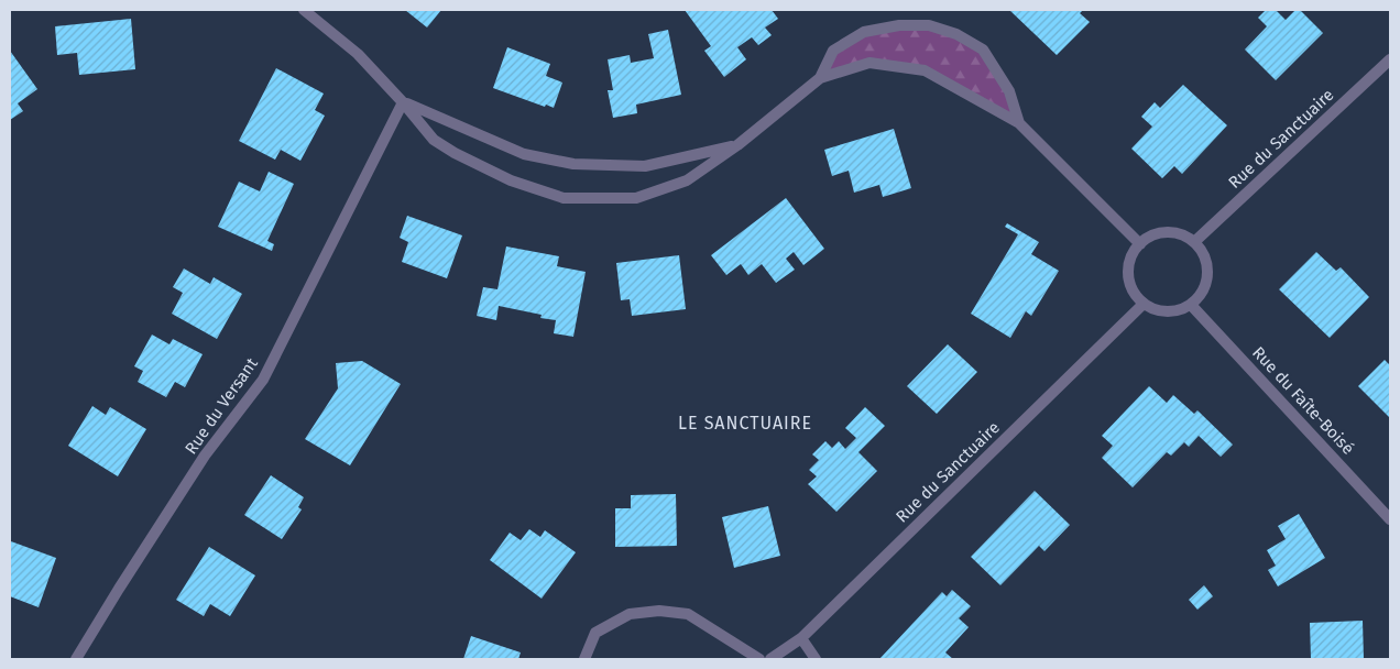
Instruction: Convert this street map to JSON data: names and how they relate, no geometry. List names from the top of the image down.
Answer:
{
  "streets": {
    "street": ["Rue du Sanctuaire", "Rue du Faîte-Boisé", "Rue du Versant"]
  },
  "crossings": [
    ["Rue du Sanctuaire", "Rue du Faîte-Boisé"]
  ],
  "districts": ["LE SANCTUAIRE"]
}
